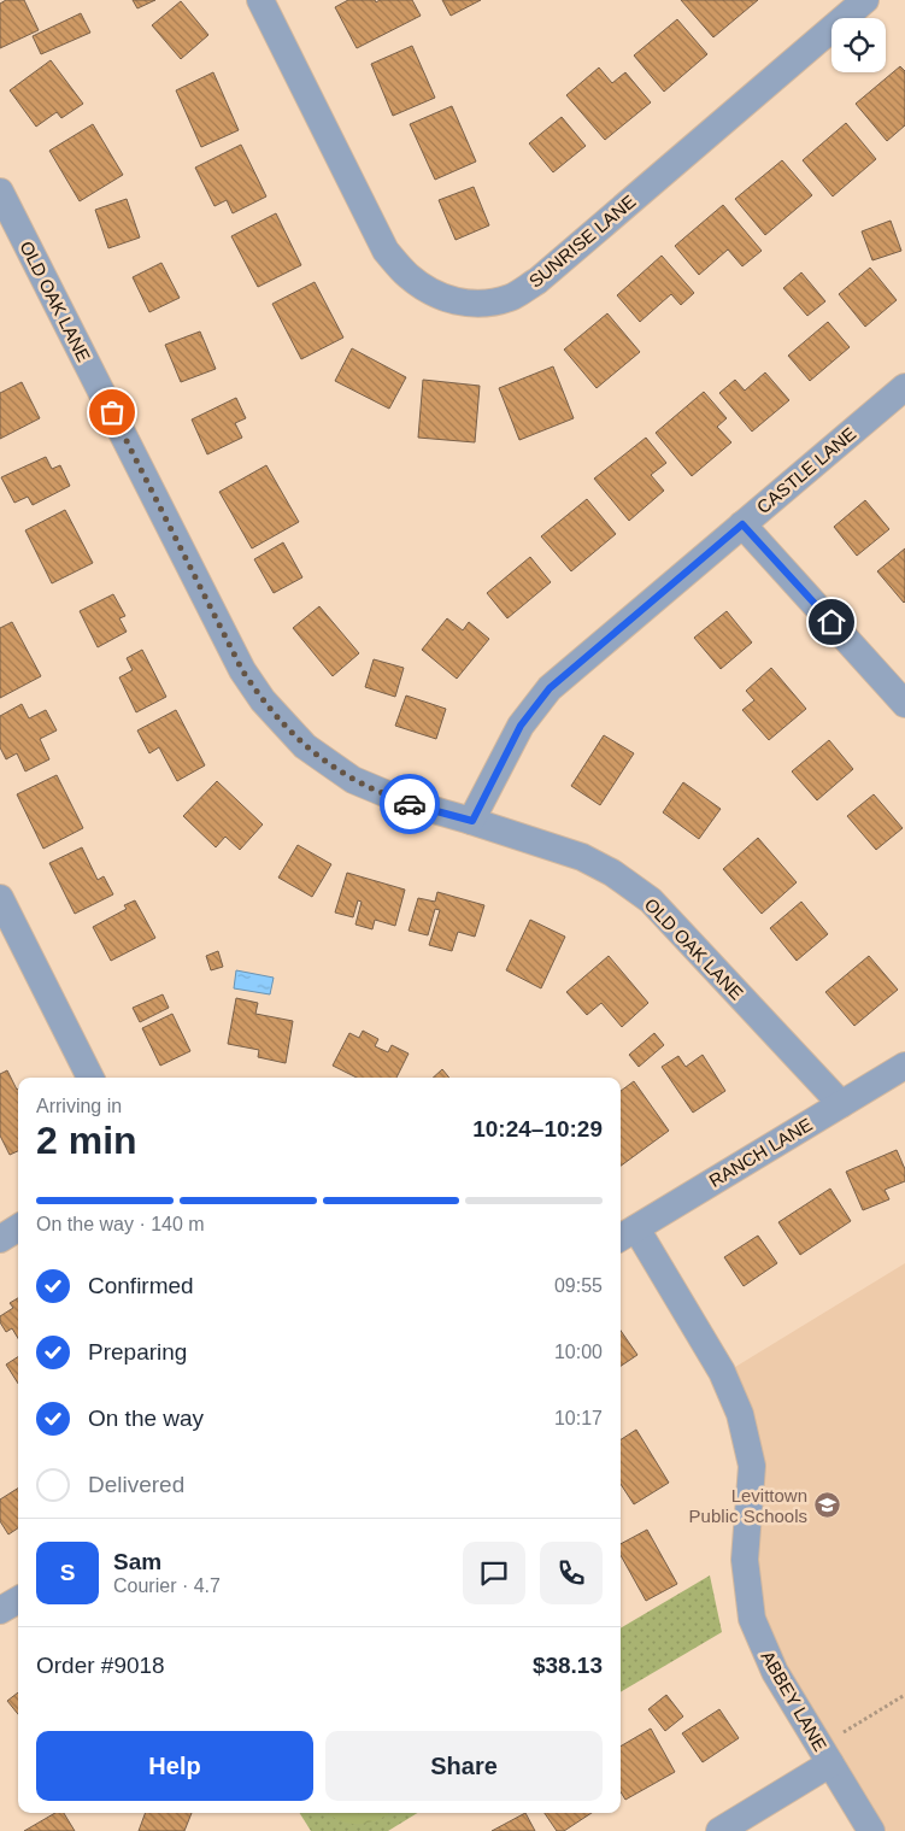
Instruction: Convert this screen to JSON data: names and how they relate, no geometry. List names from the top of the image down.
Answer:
{
  "streets": {
    "street": [
      "SUNRISE LANE",
      "OLD OAK LANE",
      "CASTLE LANE",
      "RANCH LANE",
      "ABBEY LANE"
    ]
  },
  "crossings": [
    ["OLD OAK LANE", "CASTLE LANE"],
    ["OLD OAK LANE", "RANCH LANE"],
    ["RANCH LANE", "ABBEY LANE"]
  ],
  "places": {
    "school or university": ["Levittown Public Schools"]
  },
  "page": {
    "heading": ["2 min", "Arriving in", "10:24–10:29"],
    "panel": [
      "Sam",
      "Courier · 4.7",
      "Order #9018",
      "$38.13"
    ],
    "bar": "On the way · 140 m",
    "list": [
      ["Confirmed", "09:55"],
      ["Preparing", "10:00"],
      ["On the way", "10:17"],
      "Delivered"
    ],
    "round": "S",
    "buttons": ["Help", "Share"]
  }
}
